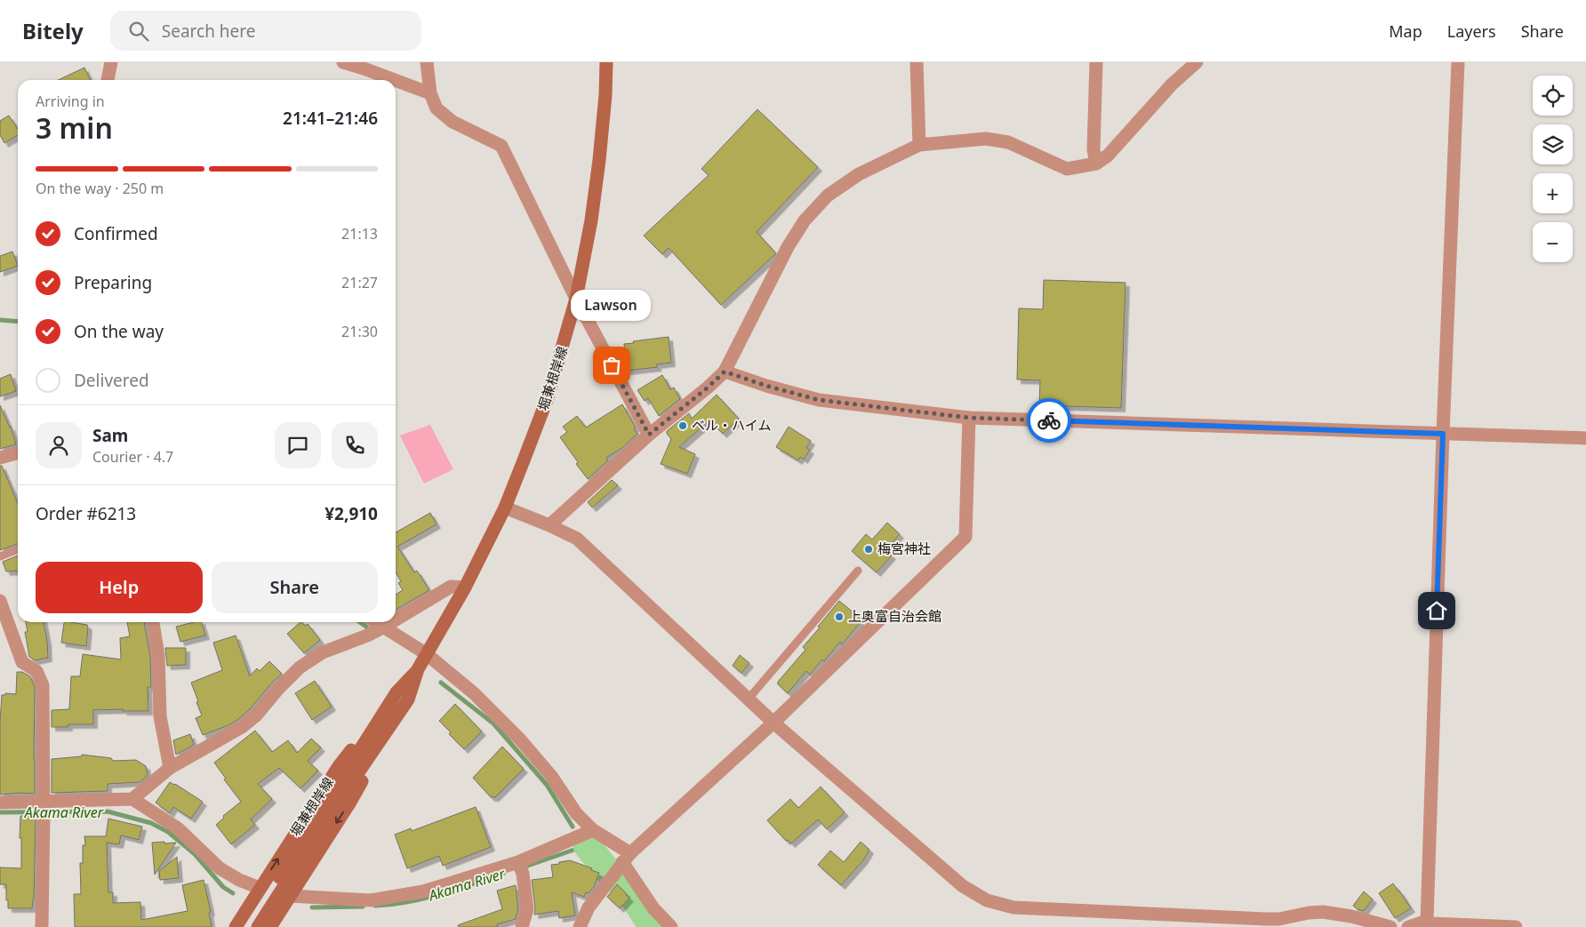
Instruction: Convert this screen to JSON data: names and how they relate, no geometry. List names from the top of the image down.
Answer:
{
  "streets": {
    "main road": ["堀兼根岸線"]
  },
  "water": ["Akama River"],
  "places": [
    "Lawson",
    "ベル・ハイム",
    "梅宮神社",
    "上奥富自治会館"
  ],
  "page": {
    "header": "Bitely",
    "search": "Search here",
    "nav": ["Map", "Layers", "Share"],
    "map_buttons": ["+", "−"],
    "heading": ["3 min", "Arriving in", "21:41–21:46"],
    "panel": [
      "Sam",
      "Courier · 4.7",
      "Order #6213",
      "¥2,910"
    ],
    "bar": "On the way · 250 m",
    "list": [
      ["Confirmed", "21:13"],
      ["Preparing", "21:27"],
      ["On the way", "21:30"],
      "Delivered"
    ],
    "bubble": "Lawson",
    "buttons": ["Help", "Share"]
  }
}
